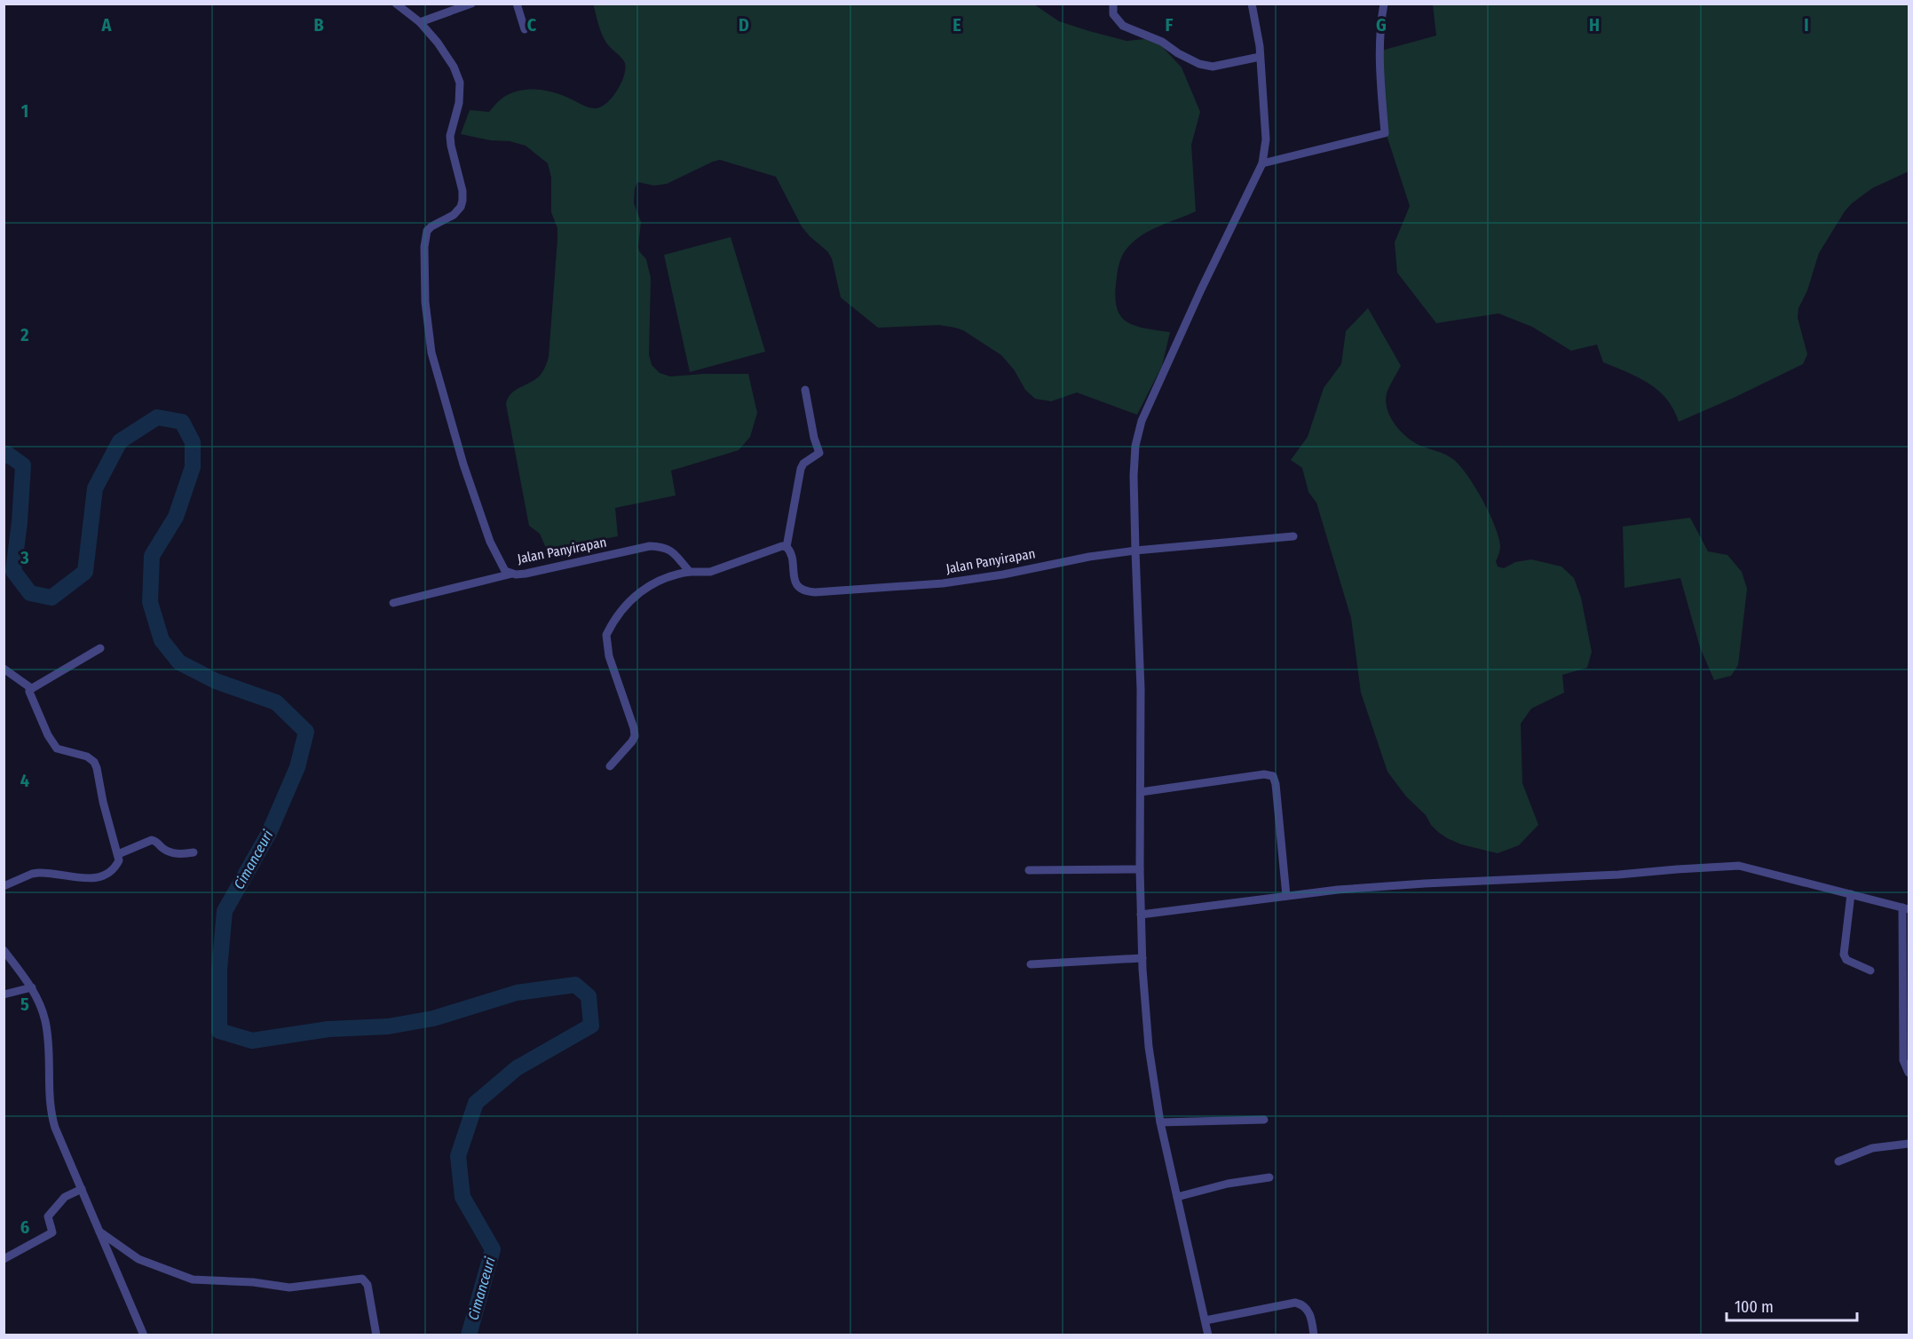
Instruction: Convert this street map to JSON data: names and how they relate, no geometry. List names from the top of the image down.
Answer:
{
  "streets": {
    "street": ["Jalan Panyirapan"]
  },
  "water": ["Cimanceuri"],
  "scale_bar": "100 m",
  "grid": {
    "columns": [
      "A",
      "B",
      "C",
      "D",
      "E",
      "F",
      "G",
      "H",
      "I"
    ],
    "rows": [
      "1",
      "2",
      "3",
      "4",
      "5",
      "6"
    ]
  }
}
